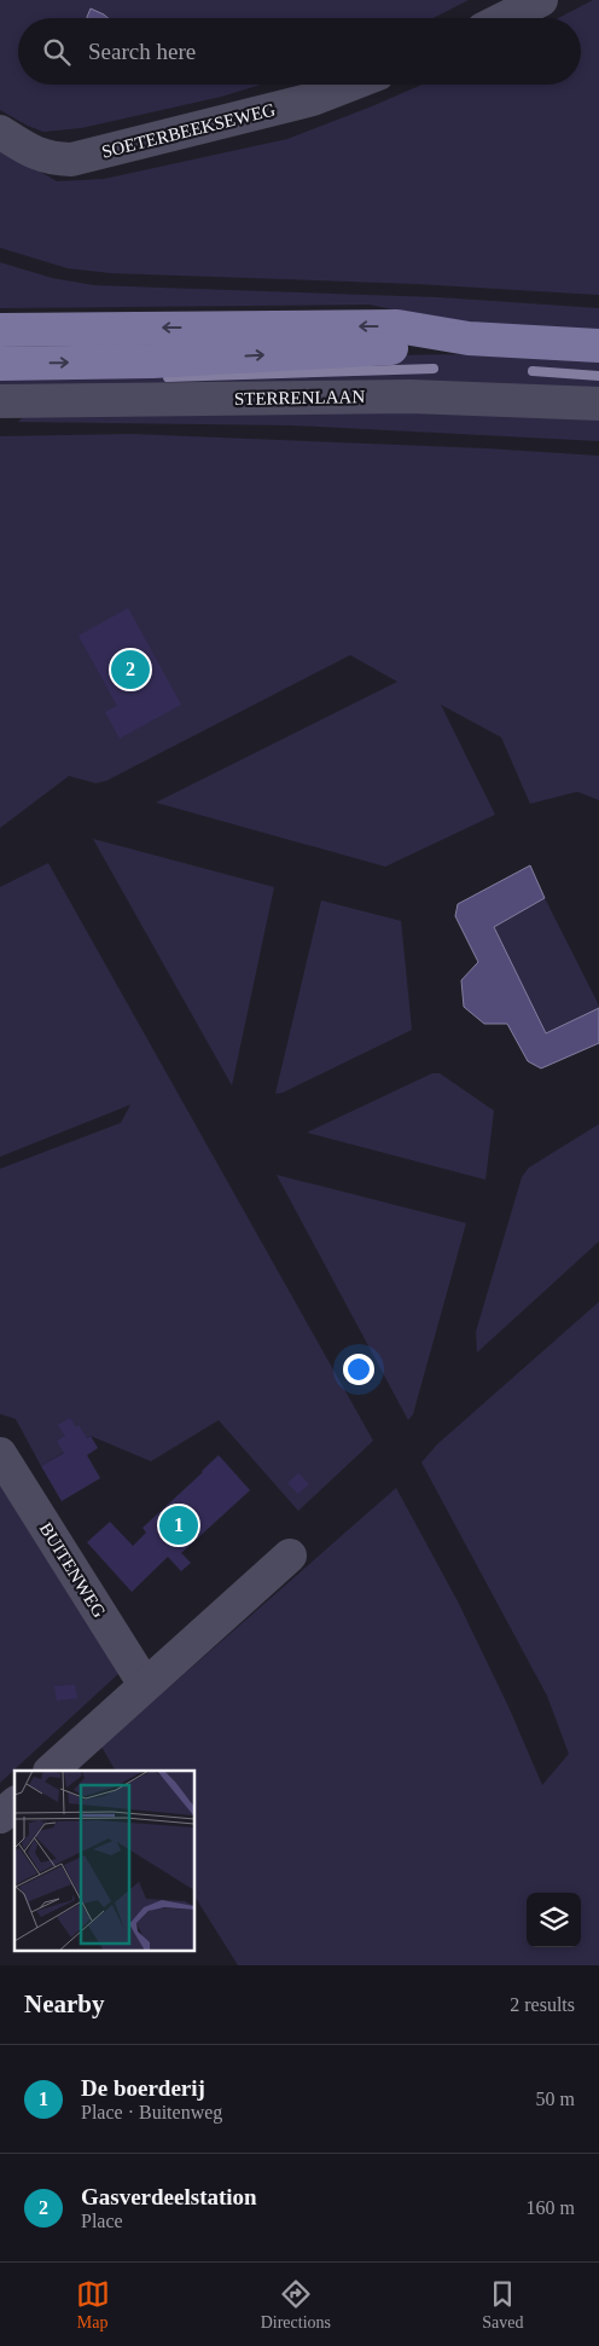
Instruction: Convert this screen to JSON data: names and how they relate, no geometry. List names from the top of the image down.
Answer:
{
  "streets": {
    "street": ["SOETERBEEKSEWEG", "STERRENLAAN", "BUITENWEG"]
  },
  "page": {
    "search": "Search here",
    "pins": ["2", "1"],
    "heading": ["Nearby", "2 results"],
    "list": [
      {
        "mark": "1",
        "name": "De boerderij",
        "note": "Place · Buitenweg",
        "value": "50 m"
      },
      {
        "mark": "2",
        "name": "Gasverdeelstation",
        "note": "Place",
        "value": "160 m"
      }
    ],
    "nav": ["Map", "Directions", "Saved"]
  }
}
